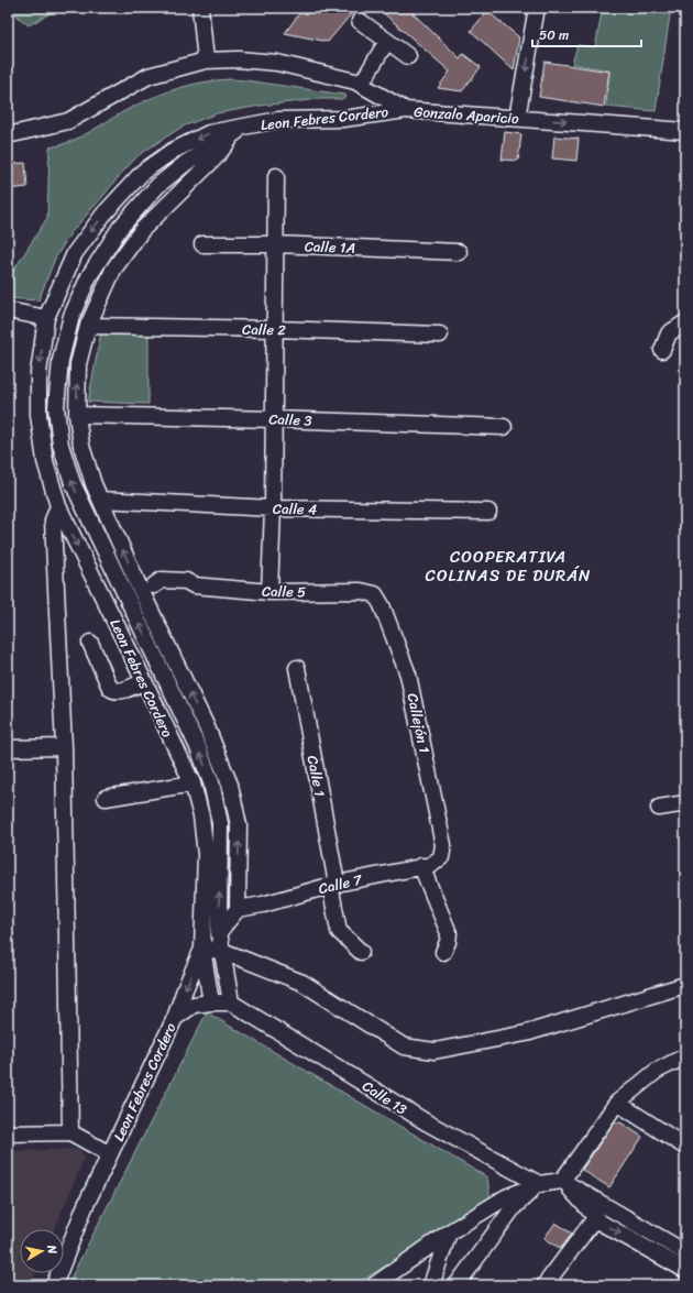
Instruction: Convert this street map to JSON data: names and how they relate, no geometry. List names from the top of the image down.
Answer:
{
  "streets": {
    "street": [
      "Gonzalo Aparicio",
      "Leon Febres Cordero",
      "Calle 1A",
      "Calle 2",
      "Calle 3",
      "Calle 4",
      "Calle 5",
      "Callejón 1",
      "Calle 1",
      "Calle 7",
      "Calle 13"
    ]
  },
  "crossings": [
    ["Gonzalo Aparicio", "Leon Febres Cordero"],
    ["Leon Febres Cordero", "Calle 5"],
    ["Leon Febres Cordero", "Calle 13"],
    ["Calle 5", "Callejón 1"],
    ["Callejón 1", "Calle 7"],
    ["Calle 1", "Calle 7"]
  ],
  "districts": ["COOPERATIVA COLINAS DE DURÁN"],
  "scale_bar": "50 m",
  "north": "right"
}
